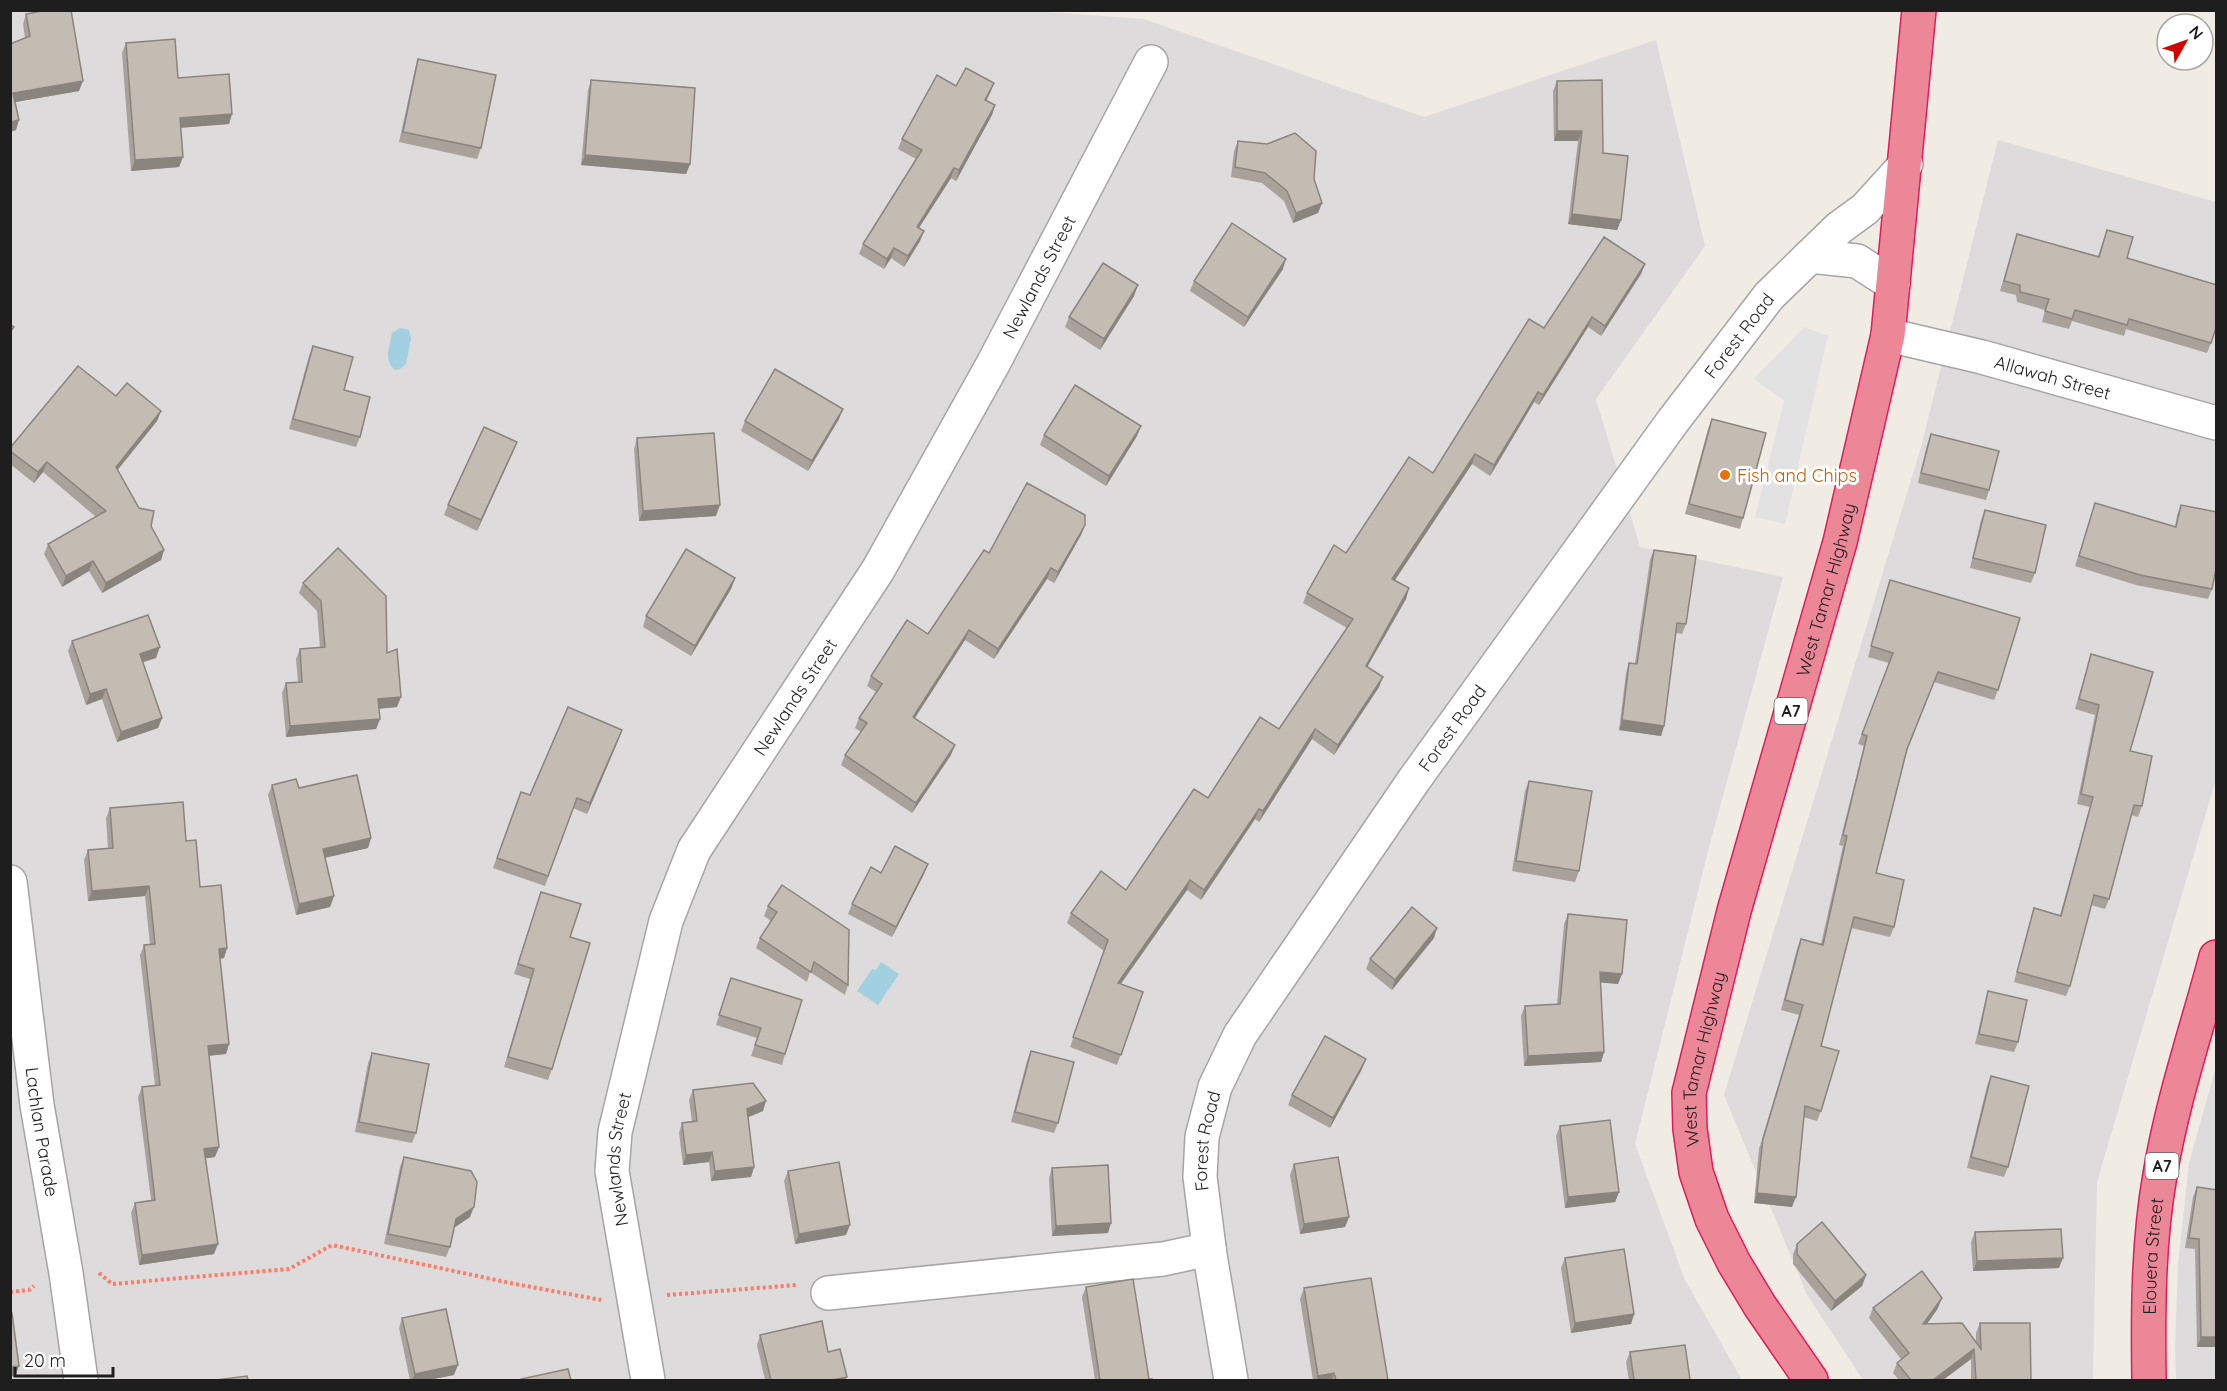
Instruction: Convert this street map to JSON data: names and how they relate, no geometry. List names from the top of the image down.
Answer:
{
  "streets": {
    "highway": ["West Tamar Highway", "A7", "Elouera Street"],
    "street": [
      "Newlands Street",
      "Forest Road",
      "Allawah Street",
      "Lachlan Parade"
    ]
  },
  "crossings": [
    ["Forest Road", "West Tamar Highway"],
    ["Allawah Street", "West Tamar Highway"]
  ],
  "places": ["Fish and Chips"],
  "scale_bar": "20 m",
  "north": "top right"
}
